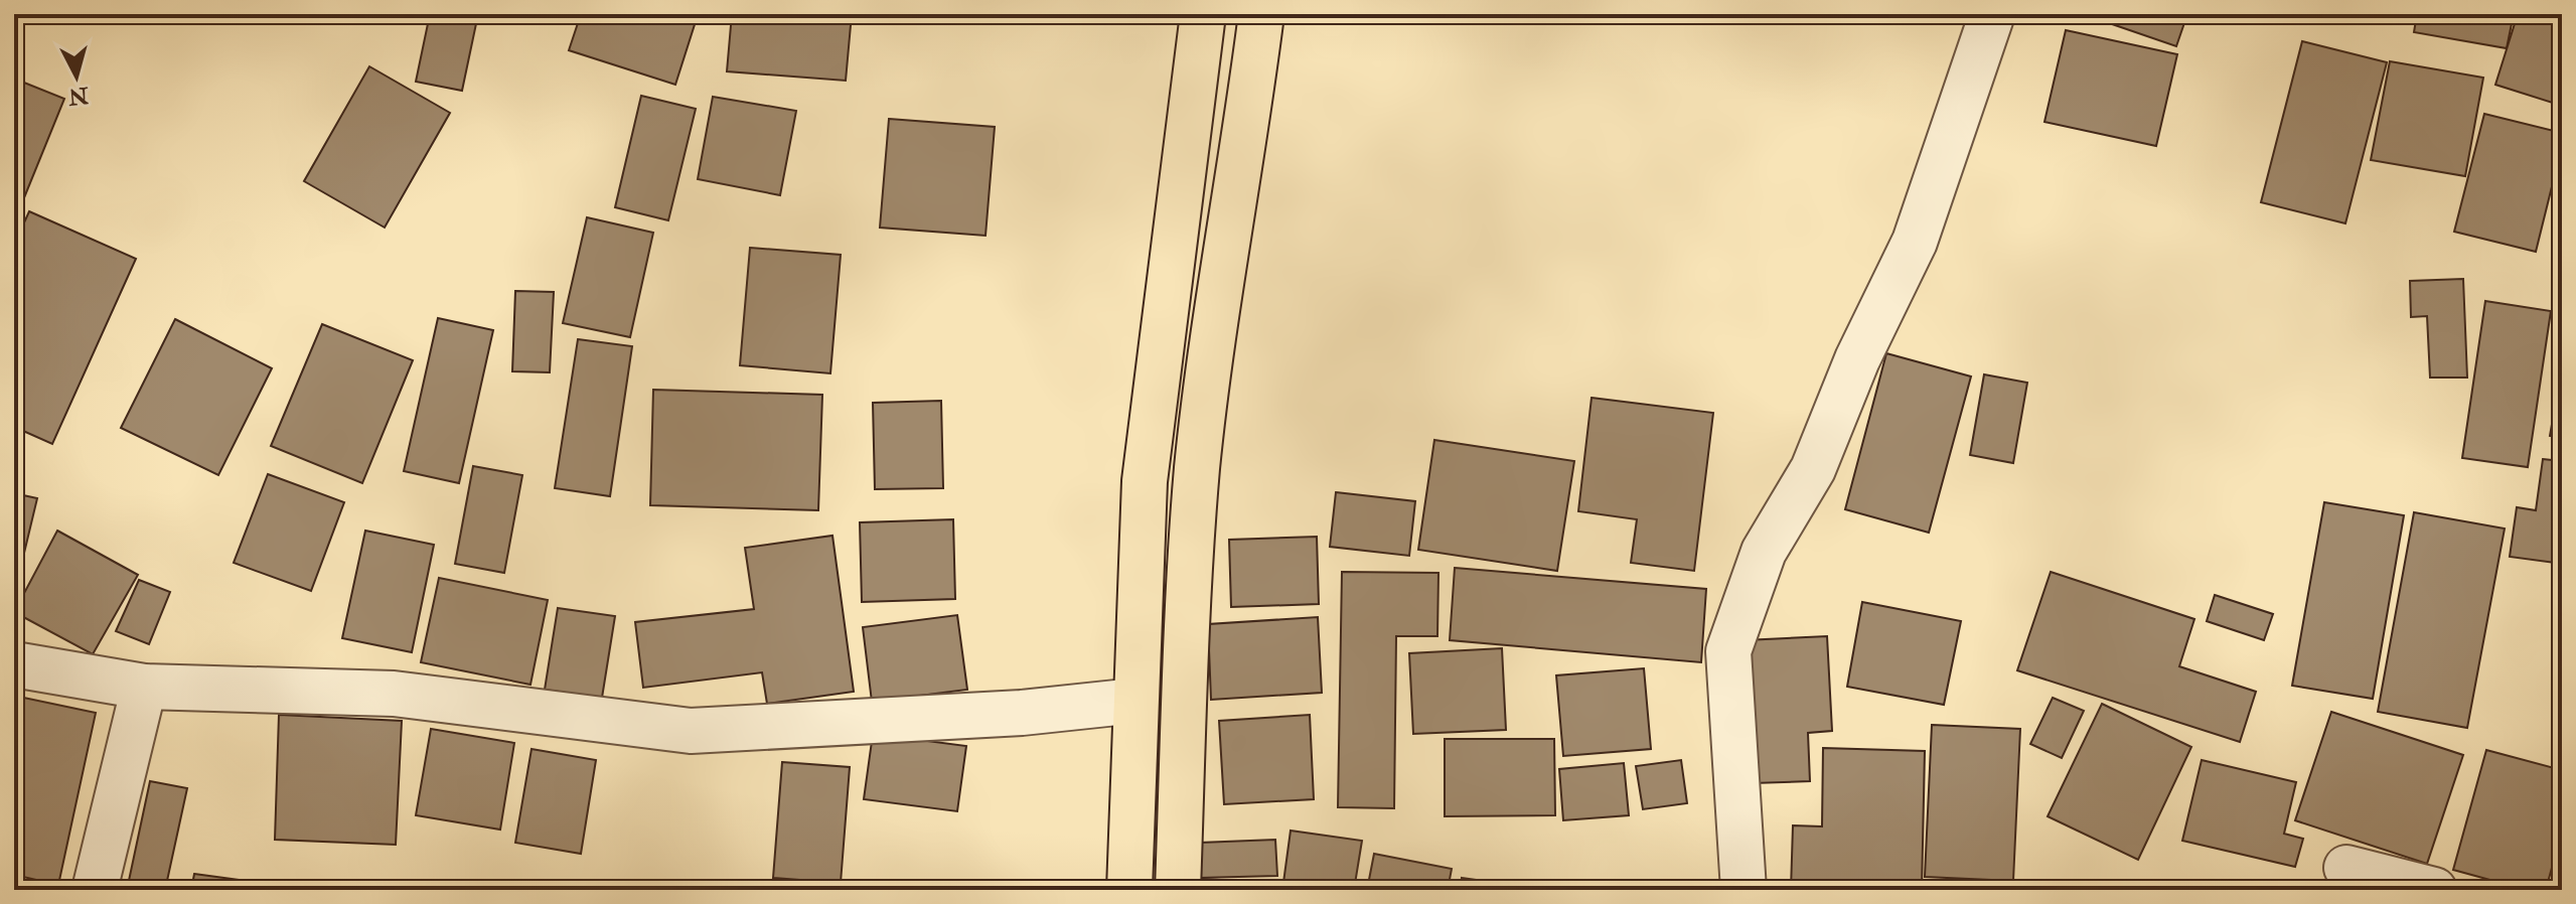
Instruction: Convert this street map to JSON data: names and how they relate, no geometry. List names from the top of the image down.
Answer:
{
  "north": "bottom"
}
